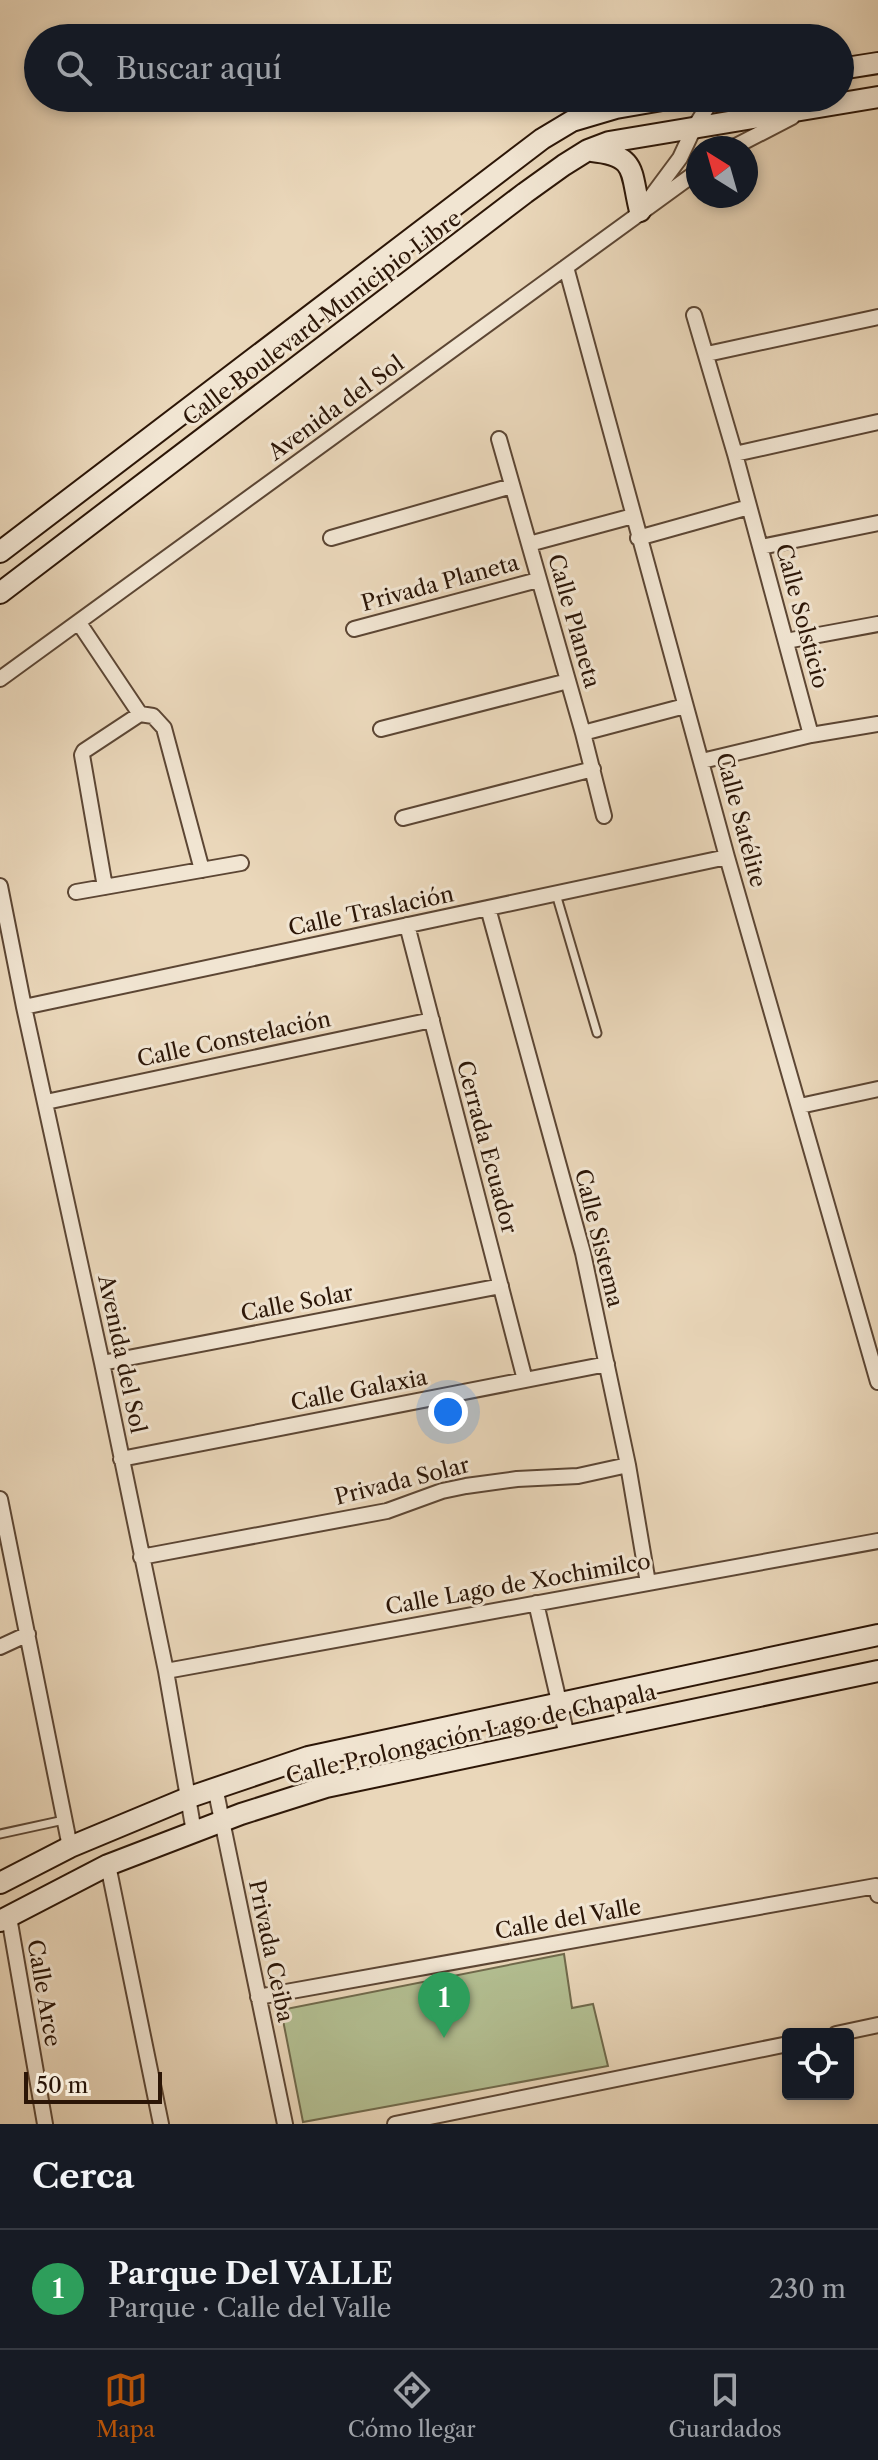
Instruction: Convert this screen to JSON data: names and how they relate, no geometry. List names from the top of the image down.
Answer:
{
  "streets": {
    "main road": ["Calle Boulevard Municipio Libre", "Calle Prolongación Lago de Chapala"],
    "street": [
      "Avenida del Sol",
      "Privada Planeta",
      "Calle Solsticio",
      "Calle Planeta",
      "Calle Satélite",
      "Calle Traslación",
      "Calle Constelación",
      "Cerrada Ecuador",
      "Calle Sistema",
      "Calle Solar",
      "Calle Galaxia",
      "Privada Solar",
      "Calle Lago de Xochimilco",
      "Calle del Valle",
      "Privada Ceiba",
      "Calle Arce"
    ]
  },
  "crossings": [
    ["Avenida del Sol", "Calle Satélite"],
    ["Avenida del Sol", "Calle Traslación"],
    ["Avenida del Sol", "Calle Constelación"],
    ["Avenida del Sol", "Calle Solar"],
    ["Avenida del Sol", "Calle Galaxia"],
    ["Avenida del Sol", "Privada Solar"],
    ["Avenida del Sol", "Calle Lago de Xochimilco"],
    ["Avenida del Sol", "Calle Prolongación Lago de Chapala"],
    ["Privada Planeta", "Calle Planeta"],
    ["Calle Satélite", "Calle Traslación"],
    ["Calle Traslación", "Cerrada Ecuador"],
    ["Calle Traslación", "Calle Sistema"],
    ["Calle Constelación", "Cerrada Ecuador"],
    ["Cerrada Ecuador", "Calle Solar"],
    ["Cerrada Ecuador", "Calle Galaxia"],
    ["Calle Sistema", "Calle Galaxia"],
    ["Calle Sistema", "Privada Solar"],
    ["Calle Sistema", "Calle Lago de Xochimilco"],
    ["Calle Prolongación Lago de Chapala", "Privada Ceiba"],
    ["Calle Prolongación Lago de Chapala", "Calle Arce"],
    ["Calle del Valle", "Privada Ceiba"]
  ],
  "scale_bar": "50 m",
  "north": "top left",
  "page": {
    "search": "Buscar aquí",
    "pins": "1",
    "scale": "50 m",
    "heading": "Cerca",
    "list": [
      {
        "mark": "1",
        "name": "Parque Del VALLE",
        "note": "Parque · Calle del Valle",
        "value": "230 m"
      }
    ],
    "nav": ["Mapa", "Cómo llegar", "Guardados"]
  }
}
